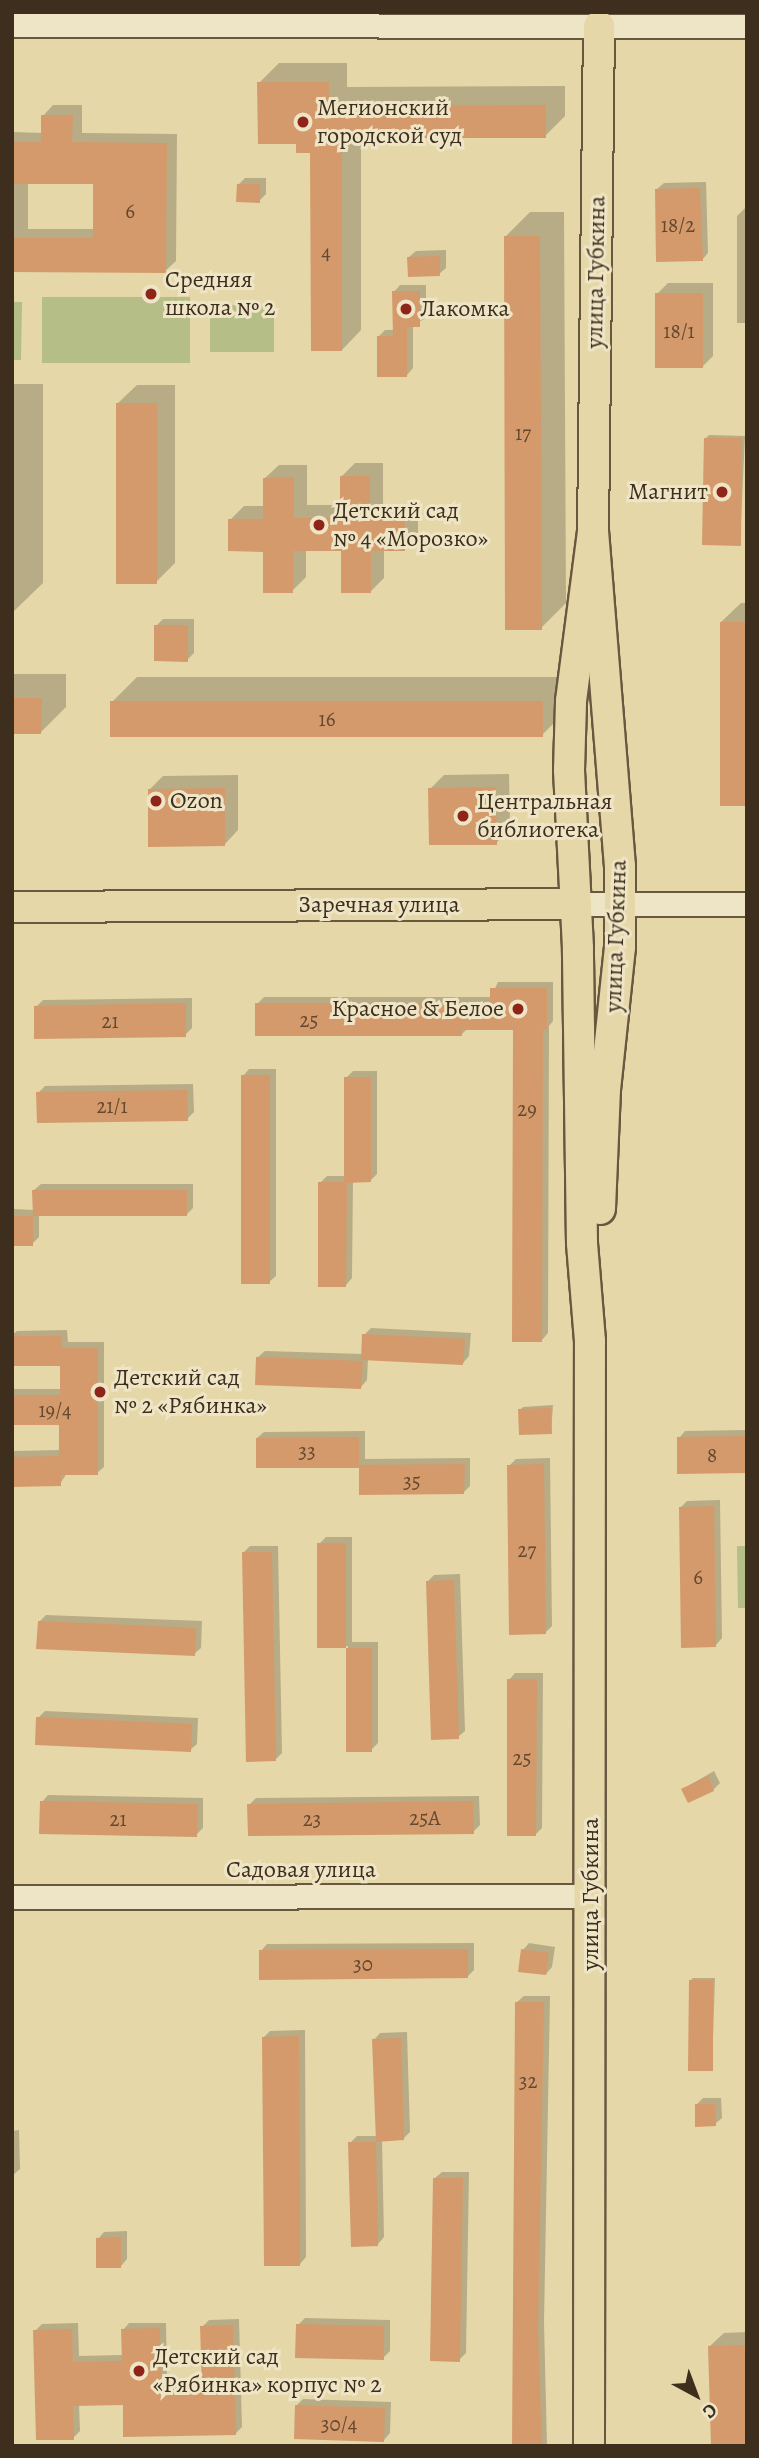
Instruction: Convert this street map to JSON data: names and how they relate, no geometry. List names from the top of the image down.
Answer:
{
  "streets": {
    "main road": ["улица Губкина", "Заречная улица"],
    "street": ["Садовая улица"]
  },
  "crossings": [
    ["улица Губкина", "Заречная улица"],
    ["улица Губкина", "Садовая улица"]
  ],
  "places": [
    "Мегионский городской суд",
    "Средняя школа № 2",
    "Лакомка",
    "Магнит",
    "Детский сад № 4 «Морозко»",
    "Ozon",
    "Центральная библиотека",
    "Красное & Белое",
    "Детский сад № 2 «Рябинка»",
    "Детский сад «Рябинка» корпус № 2"
  ],
  "house_numbers": [
    "6",
    "18/2",
    "4",
    "18/1",
    "17",
    "16",
    "25",
    "21",
    "21/1",
    "29",
    "19/4",
    "33",
    "8",
    "35",
    "27",
    "6",
    "25",
    "25А",
    "21",
    "23",
    "30",
    "32",
    "30/4"
  ],
  "north": "bottom right"
}
